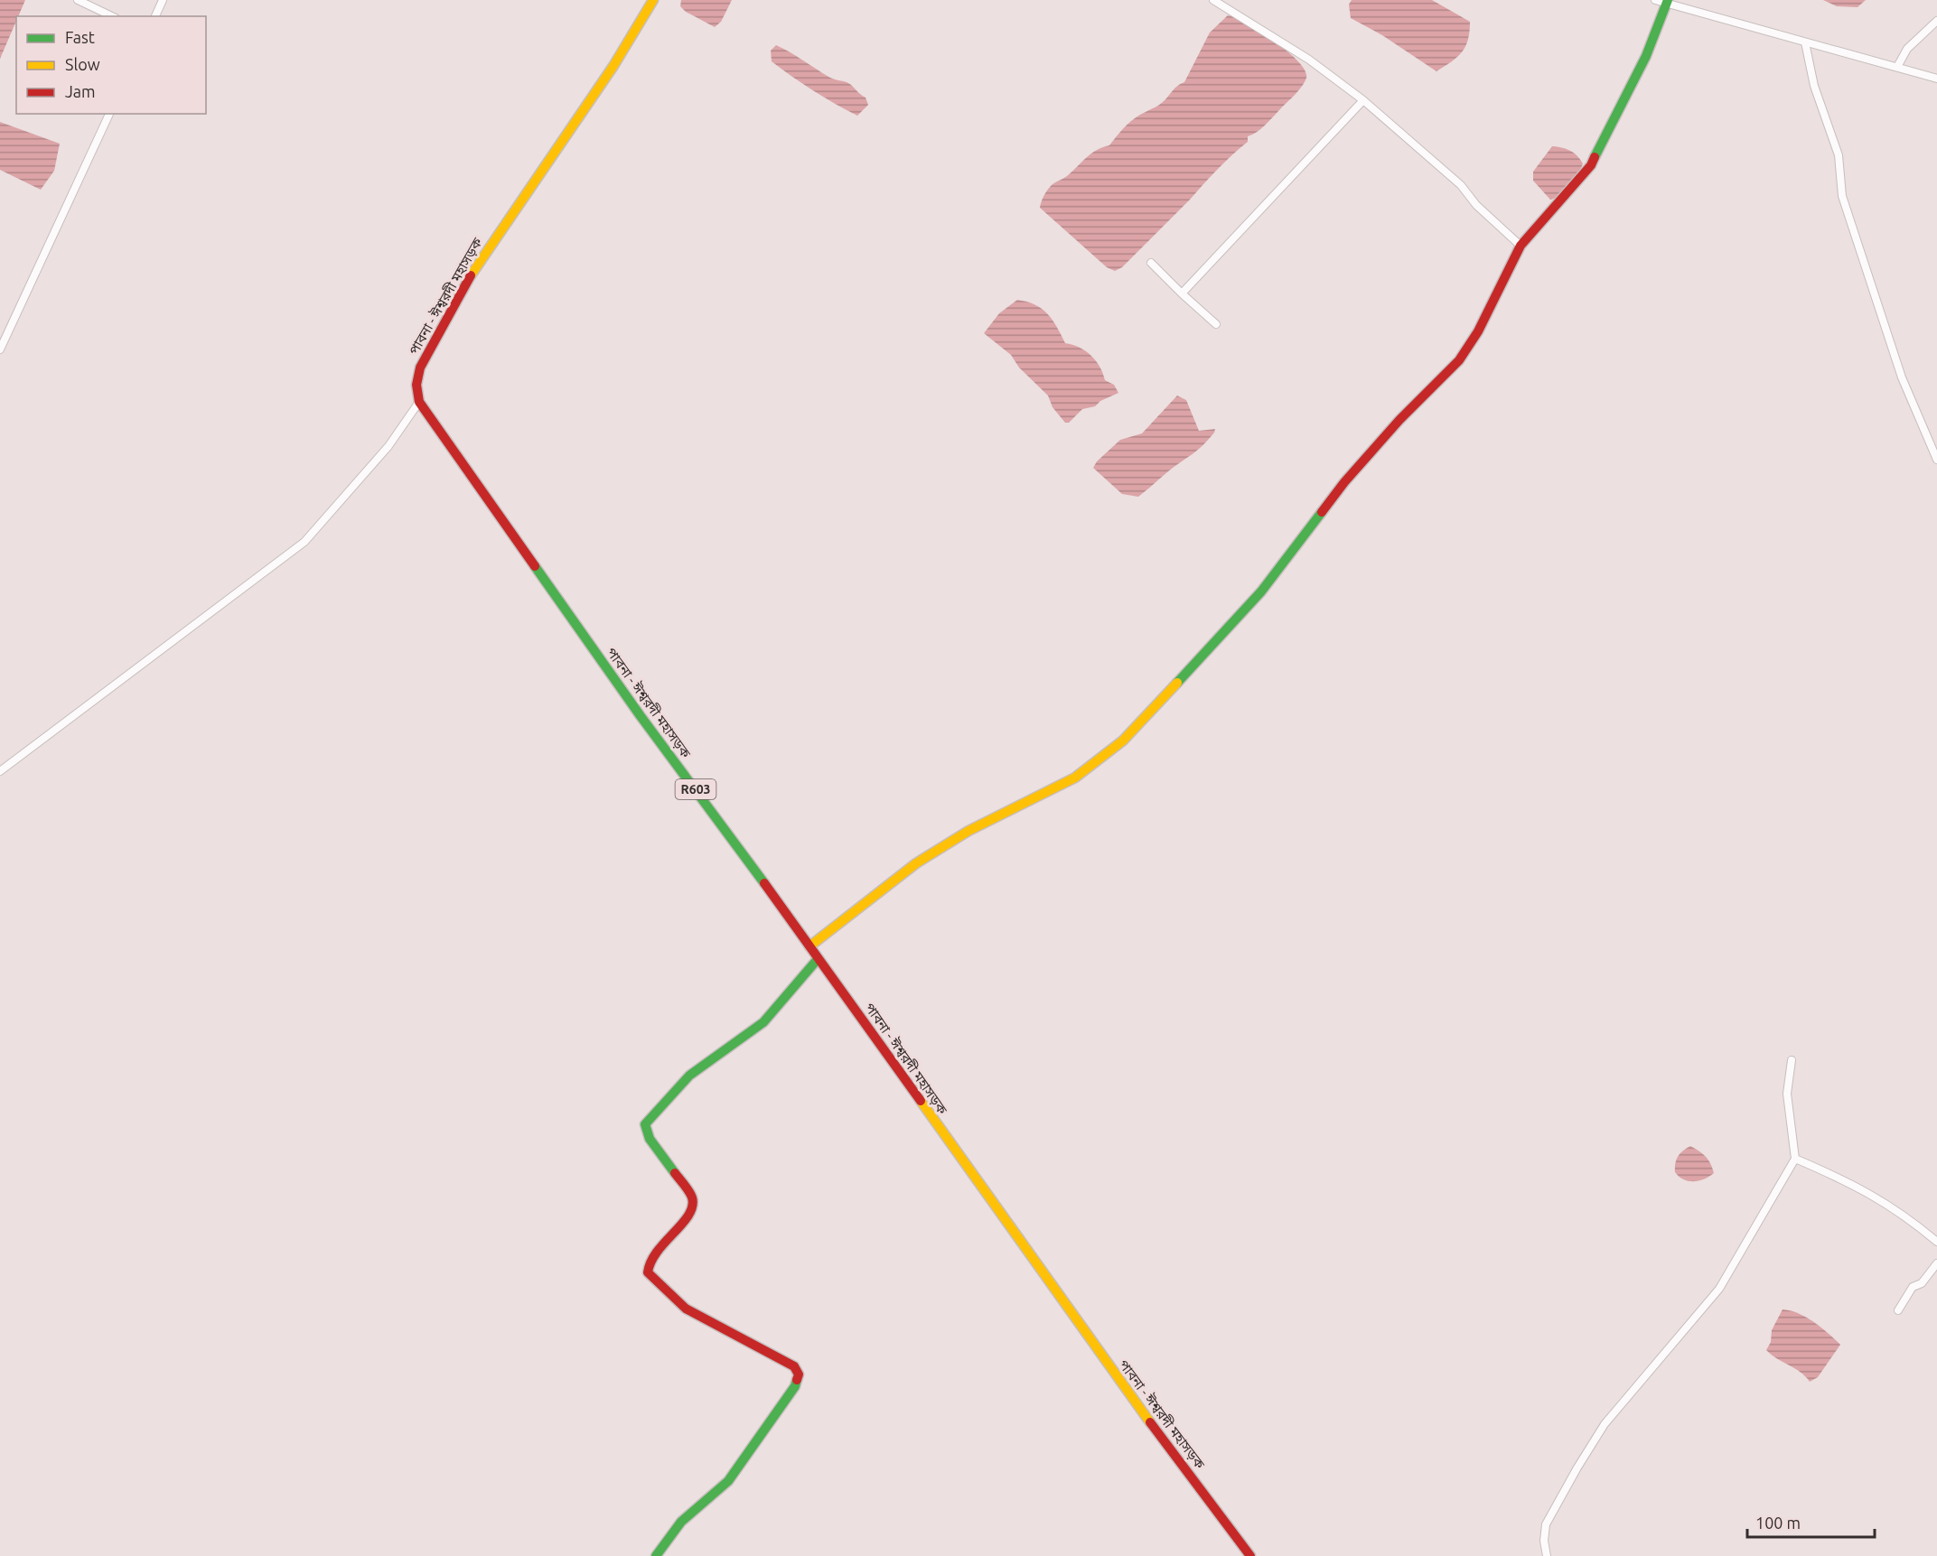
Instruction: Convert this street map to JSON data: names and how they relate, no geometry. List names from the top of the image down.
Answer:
{
  "streets": {
    "street": ["পাবনা - ঈশ্বরদী মহাসড়ক", "R603"]
  },
  "legend": ["Fast", "Slow", "Jam"],
  "scale_bar": "100 m"
}
